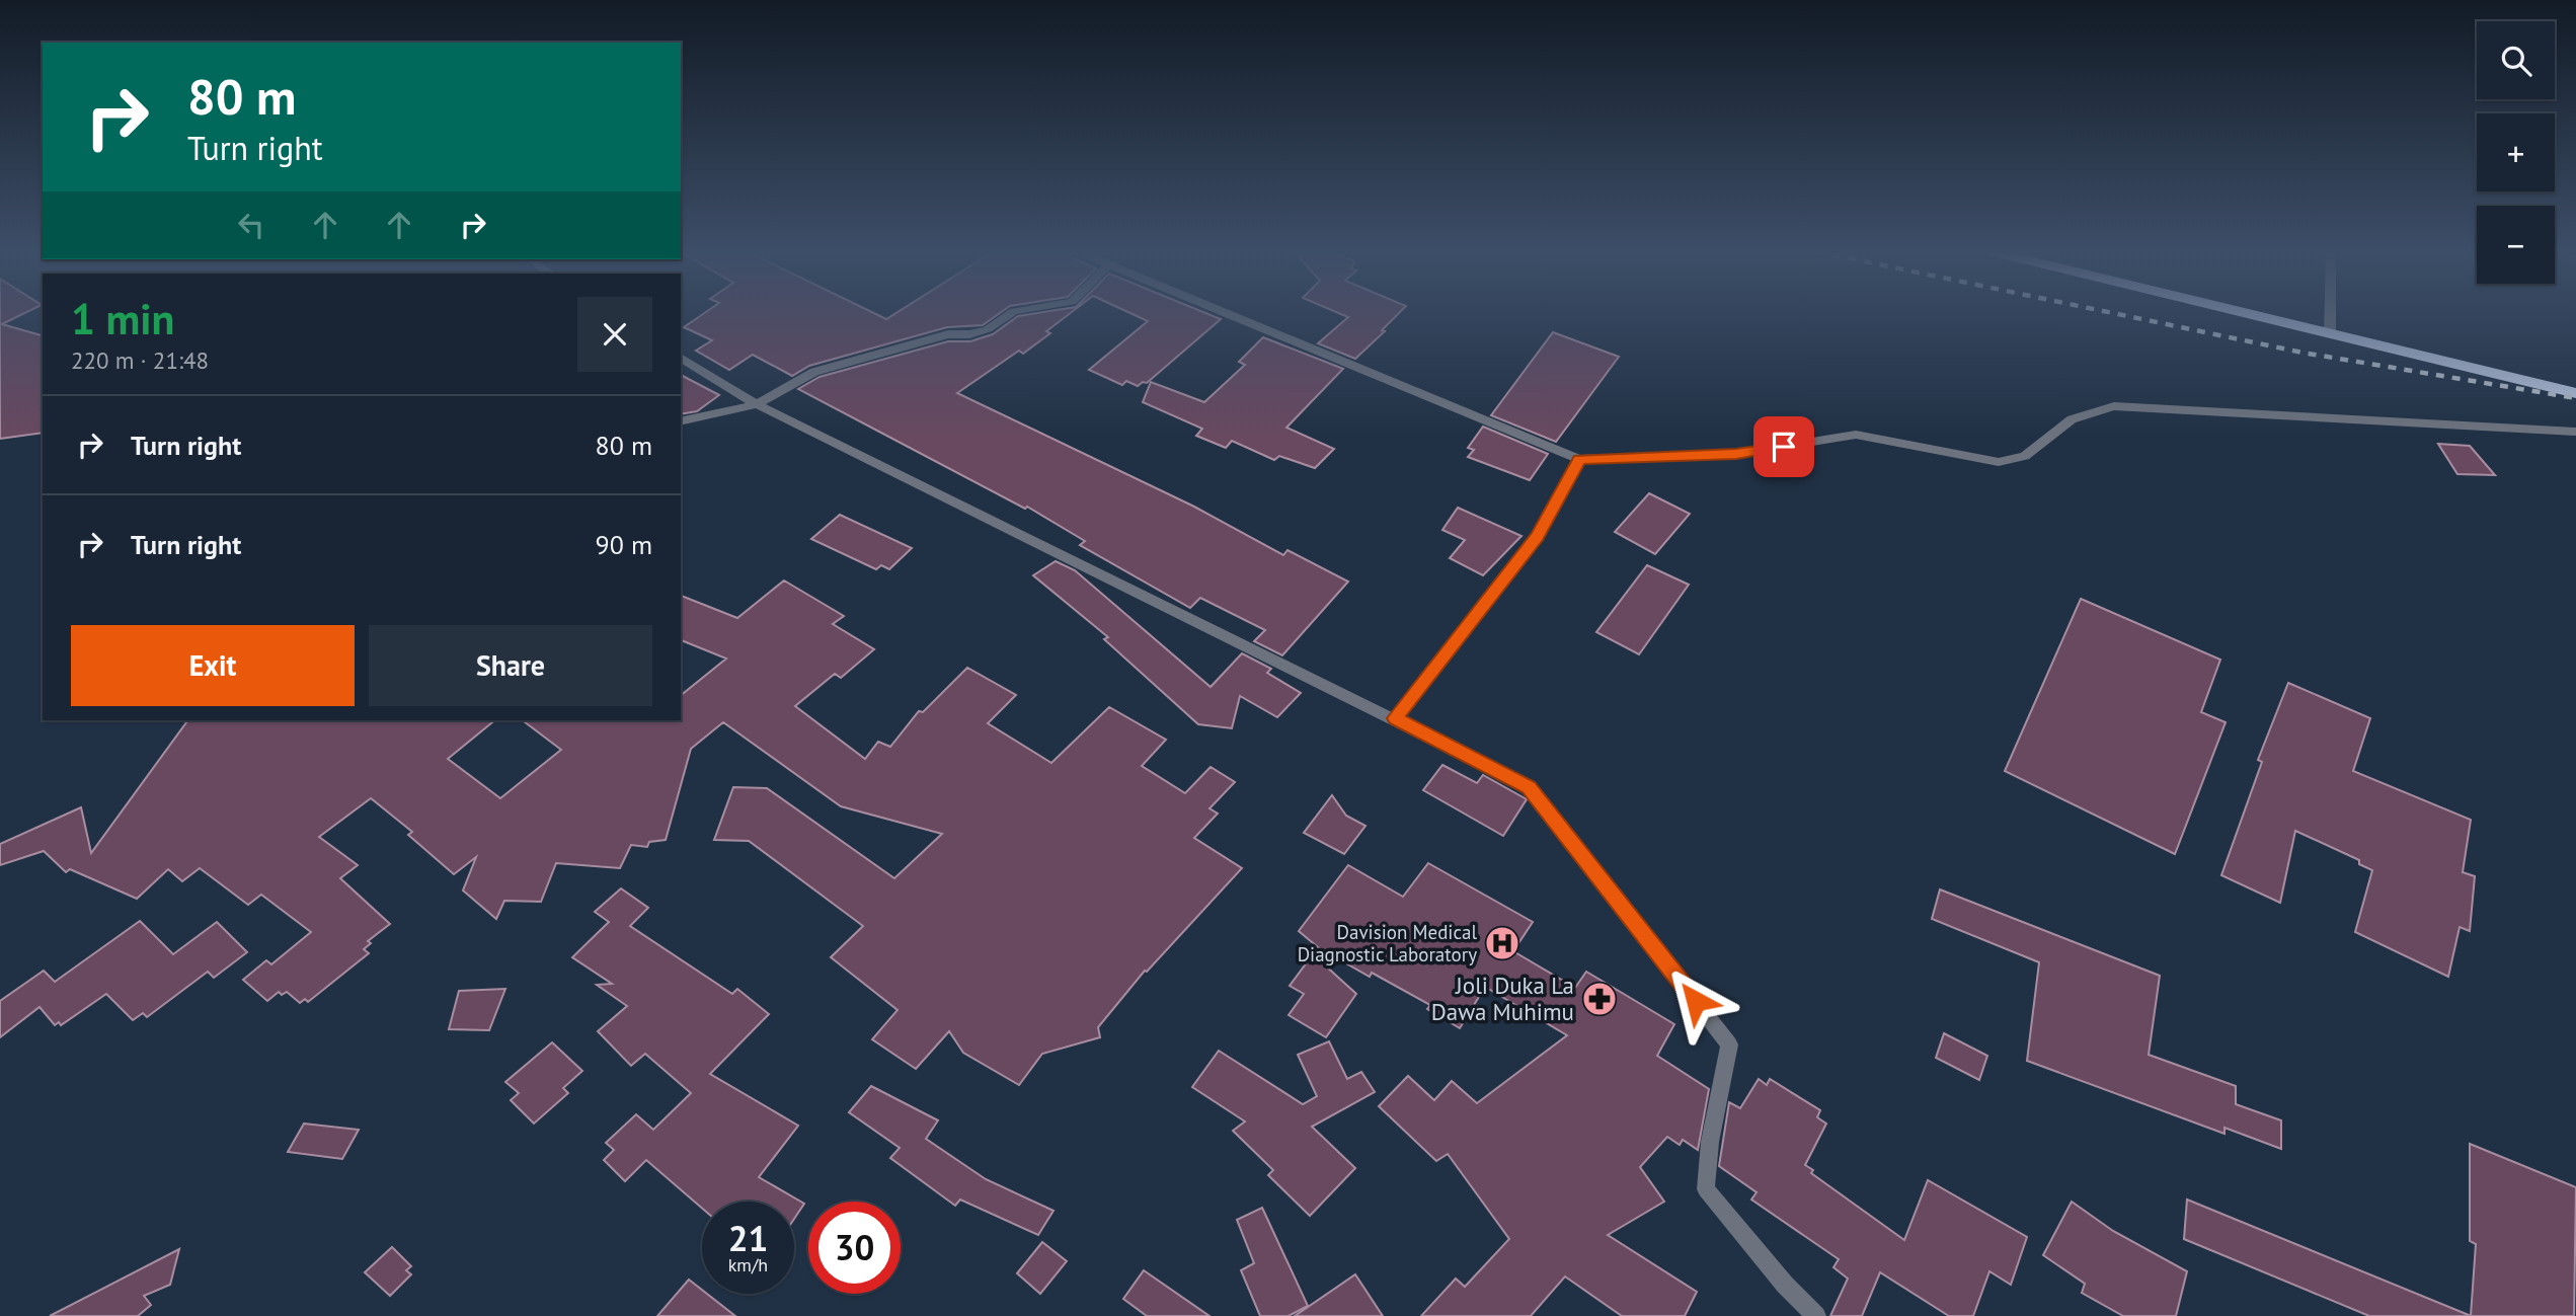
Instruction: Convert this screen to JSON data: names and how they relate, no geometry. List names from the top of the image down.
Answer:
{
  "places": {
    "hospital": ["Davision Medical Diagnostic Laboratory"],
    "pharmacy": ["Joli Duka La Dawa Muhimu"]
  },
  "page": {
    "map_buttons": ["+", "−"],
    "turn": ["80 m", "Turn right"],
    "heading": ["1 min", "220 m · 21:48"],
    "list": [
      {
        "name": "Turn right",
        "value": "80 m"
      },
      {
        "name": "Turn right",
        "value": "90 m"
      }
    ],
    "buttons": ["Exit", "Share"],
    "speed": "21 km/h",
    "limit": "30"
  }
}
